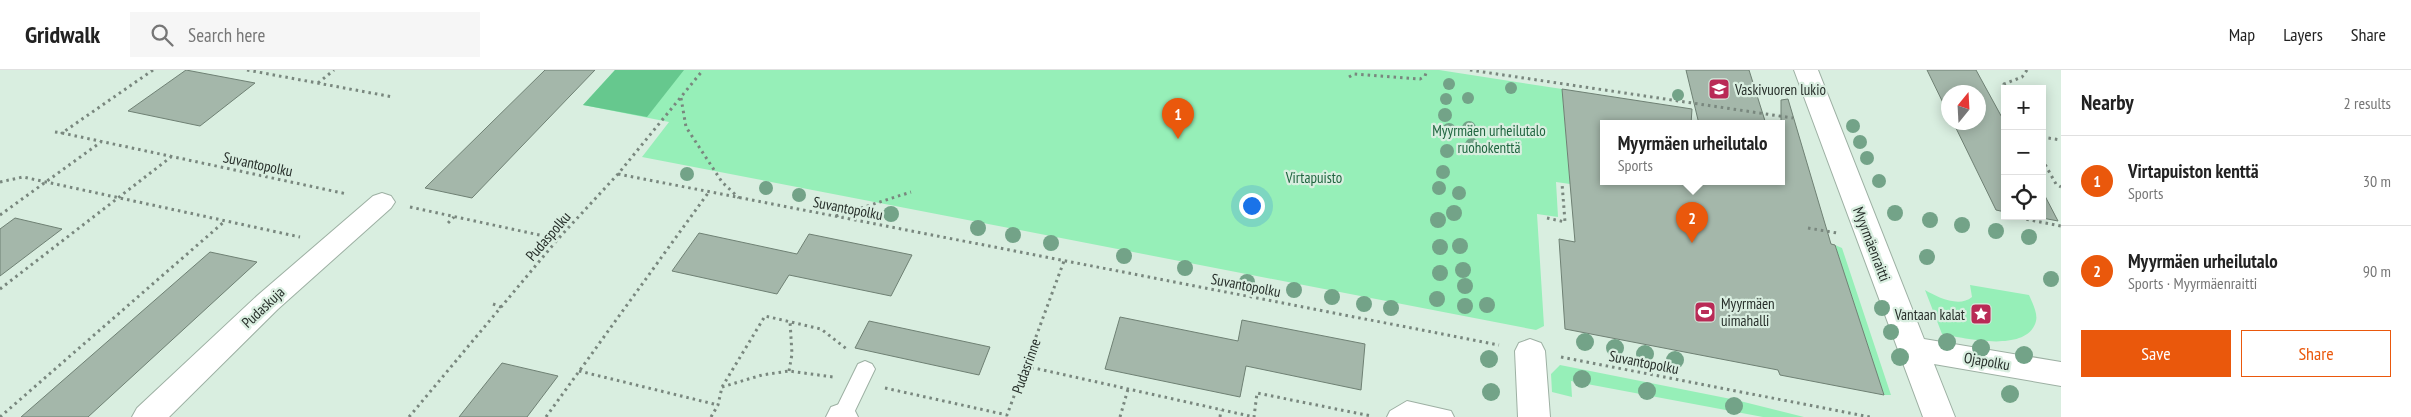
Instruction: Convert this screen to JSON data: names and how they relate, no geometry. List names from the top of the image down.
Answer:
{
  "streets": {
    "street": ["Myyrmäenraitti", "Pudaskuja", "Ojapolku"],
    "path": ["Suvantopolku", "Pudaspolku", "Pudasrinne"]
  },
  "crossings": [
    ["Suvantopolku", "Pudaspolku"],
    ["Suvantopolku", "Pudaskuja"],
    ["Suvantopolku", "Pudasrinne"],
    ["Myyrmäenraitti", "Ojapolku"]
  ],
  "parks": ["Myyrmäen urheilutalo ruohokenttä", "Virtapuisto"],
  "places": {
    "school or university": ["Vaskivuoren lukio"],
    "sports": ["Myyrmäen uimahalli"],
    "place": ["Vantaan kalat"]
  },
  "north": "top",
  "page": {
    "header": "Gridwalk",
    "search": "Search here",
    "nav": ["Map", "Layers", "Share"],
    "heading": ["Nearby", "2 results"],
    "map_buttons": ["+", "−"],
    "pins": ["1", "2"],
    "popup": ["Myyrmäen urheilutalo", "Sports"],
    "list": [
      {
        "mark": "1",
        "name": "Virtapuiston kenttä",
        "note": "Sports",
        "value": "30 m"
      },
      {
        "mark": "2",
        "name": "Myyrmäen urheilutalo",
        "note": "Sports · Myyrmäenraitti",
        "value": "90 m"
      }
    ],
    "buttons": ["Save", "Share"]
  }
}
